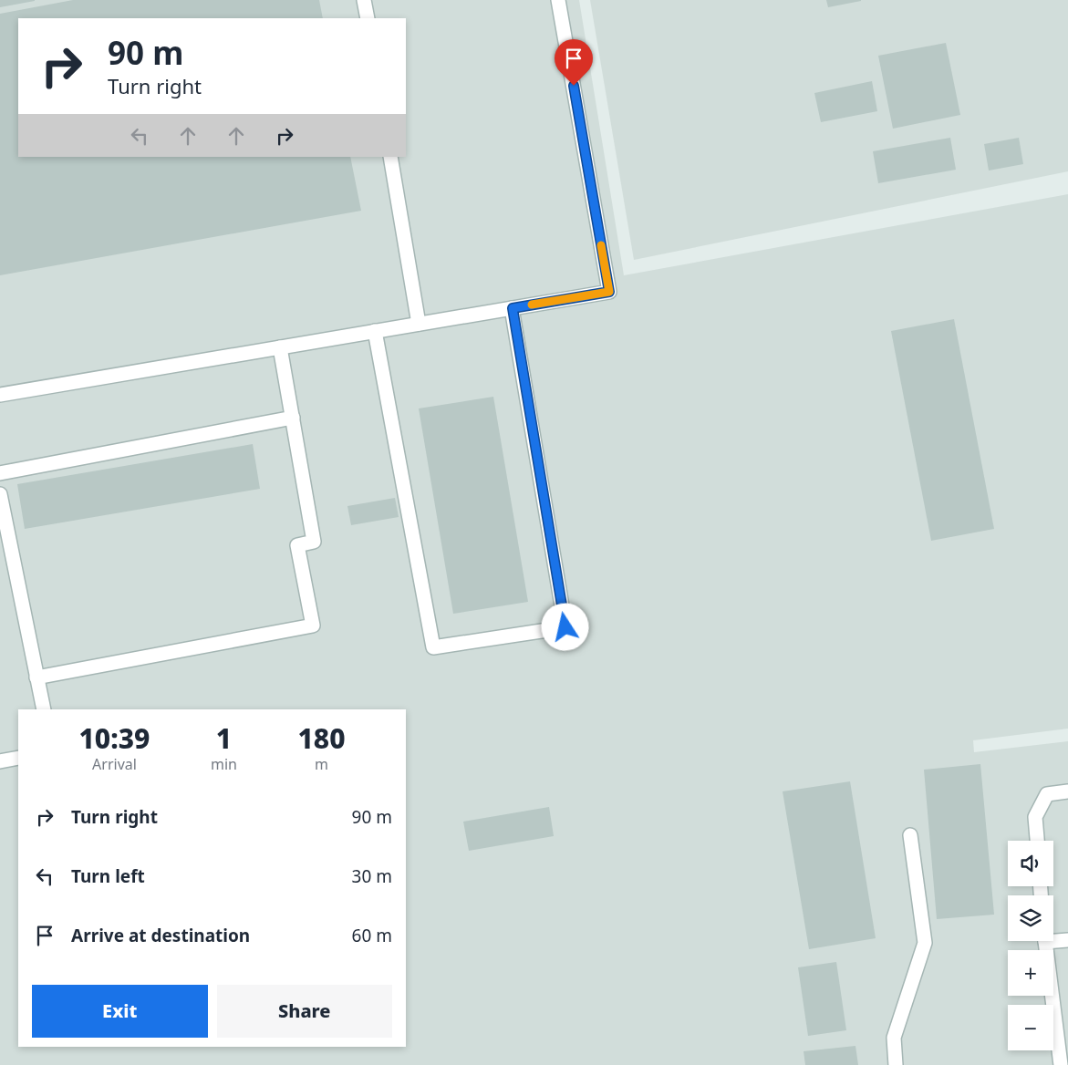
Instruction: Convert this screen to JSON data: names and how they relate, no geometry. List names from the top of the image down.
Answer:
{
  "page": {
    "turn": ["90 m", "Turn right"],
    "eta": [
      "10:39",
      "Arrival",
      "1",
      "min",
      "180",
      "m"
    ],
    "list": [
      {
        "name": "Turn right",
        "value": "90 m"
      },
      {
        "name": "Turn left",
        "value": "30 m"
      },
      {
        "name": "Arrive at destination",
        "value": "60 m"
      }
    ],
    "map_buttons": ["+", "−"],
    "buttons": ["Exit", "Share"]
  }
}
